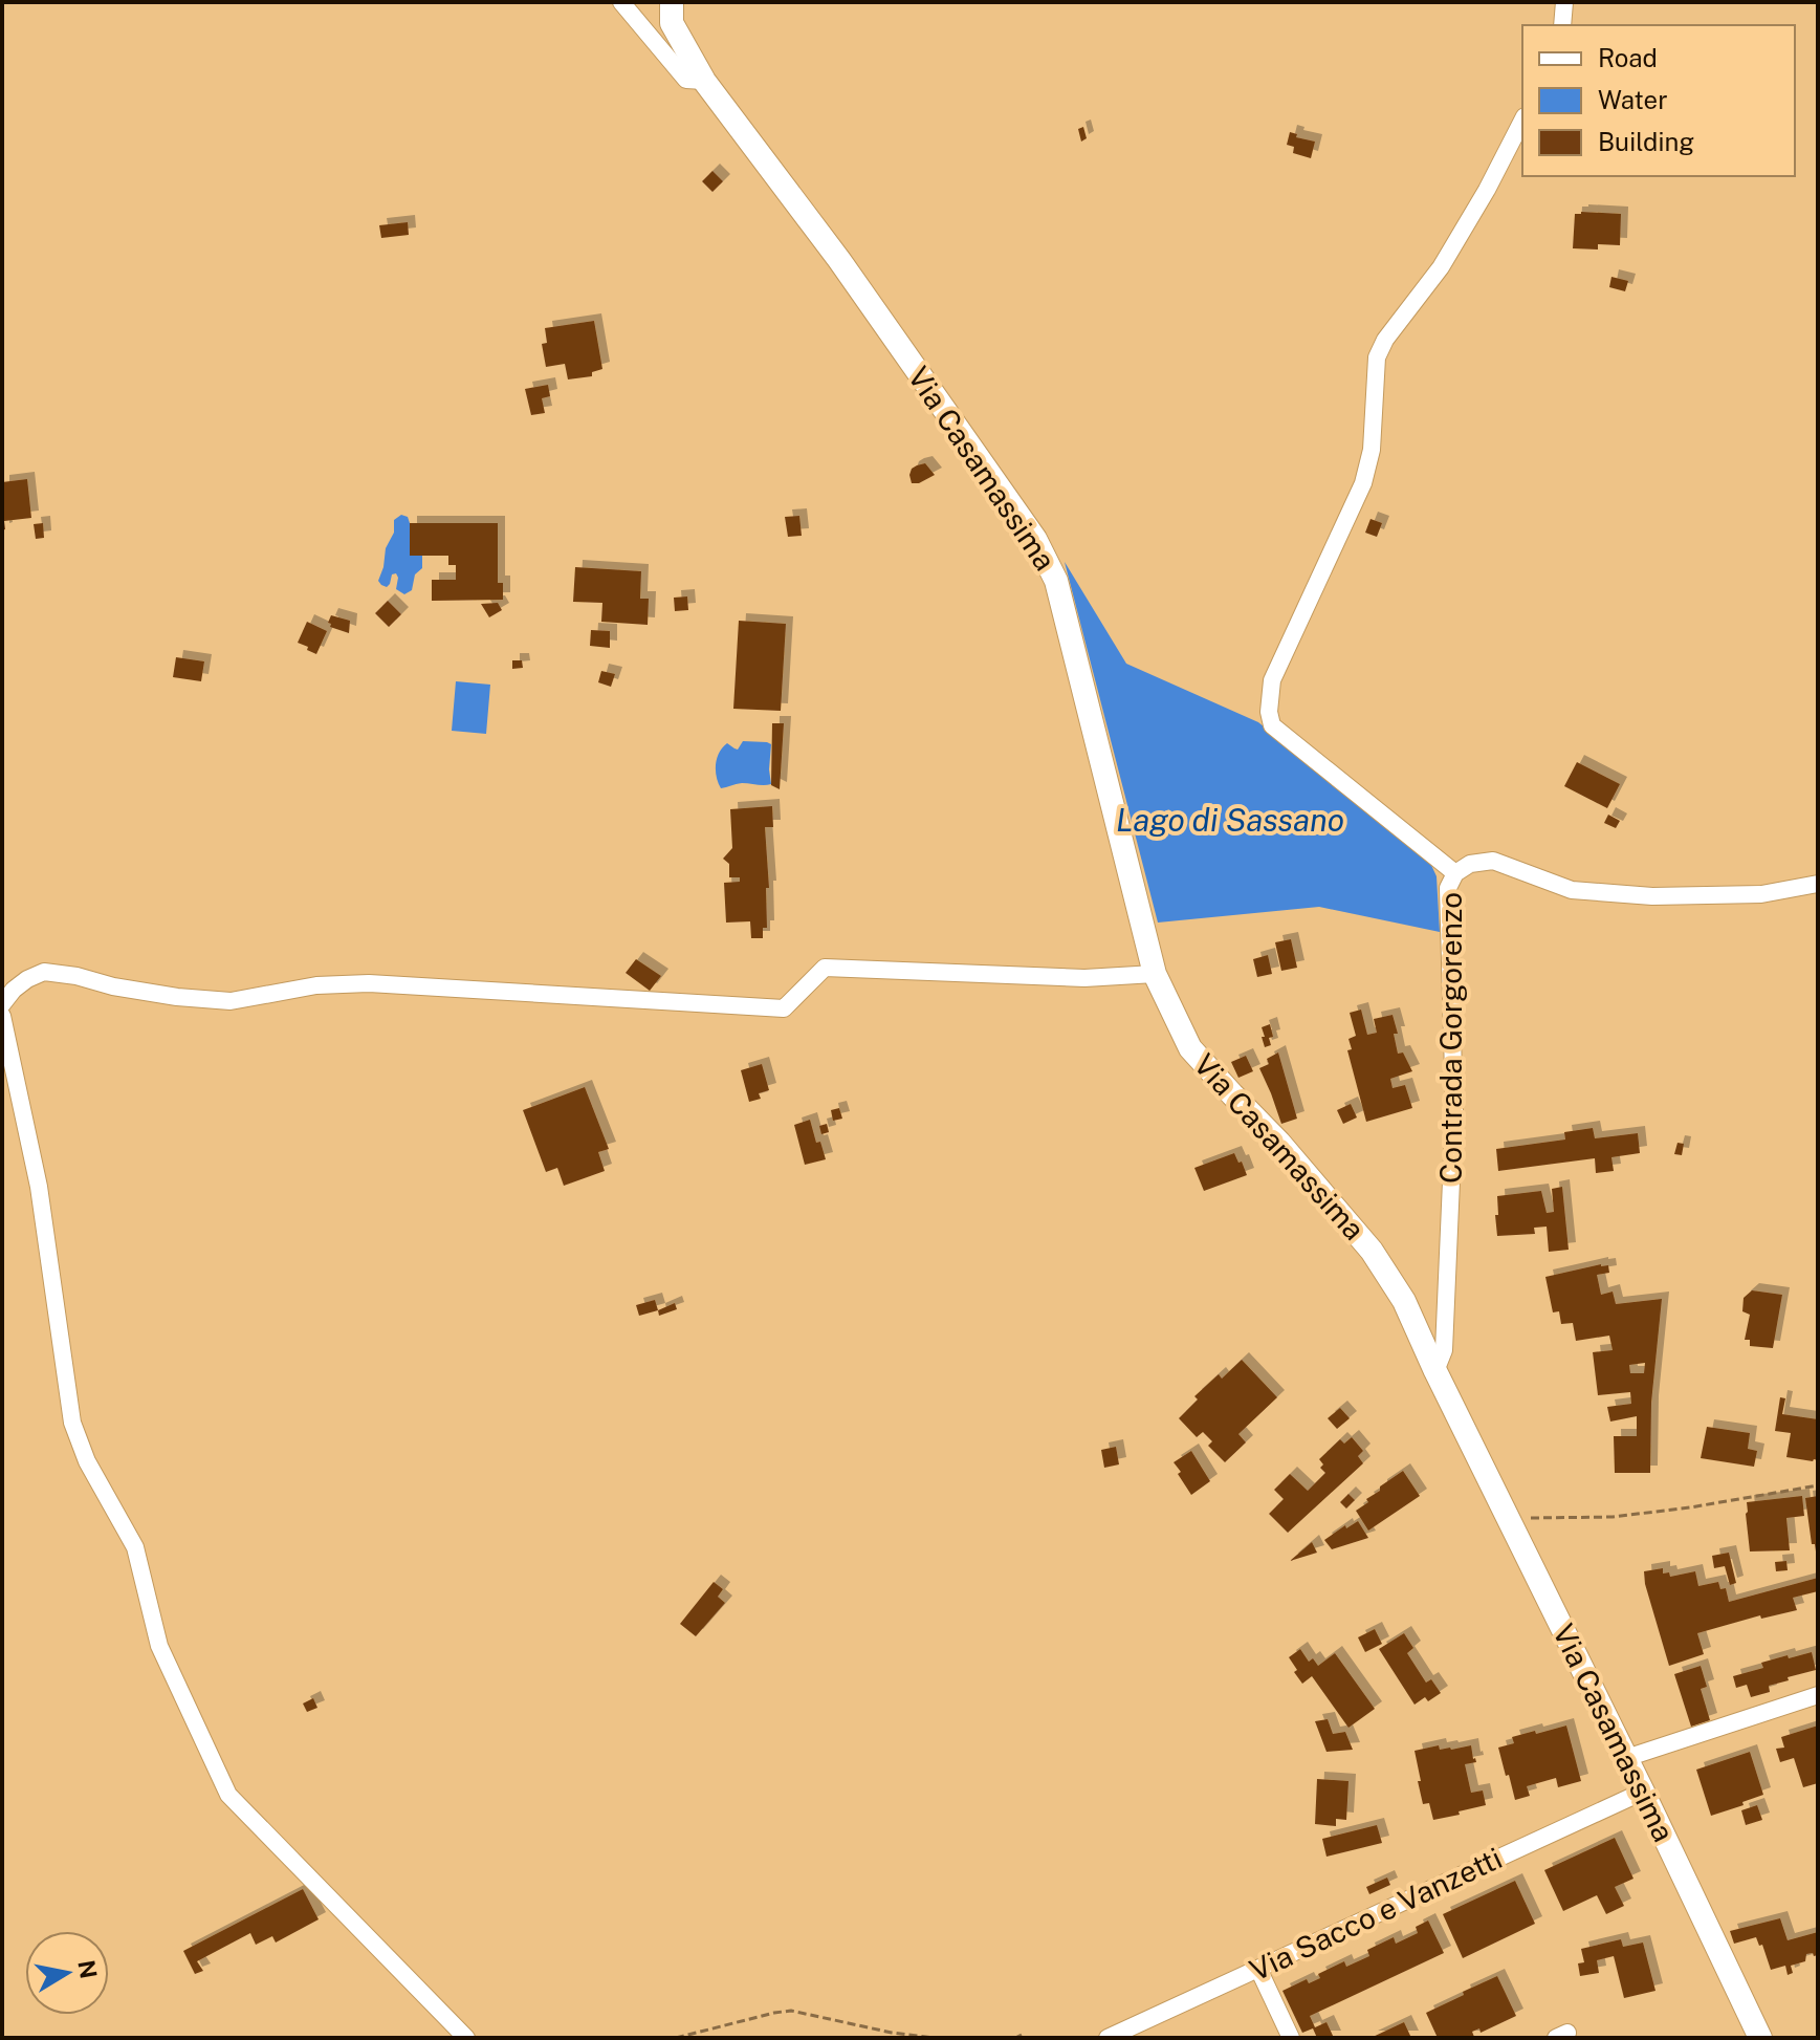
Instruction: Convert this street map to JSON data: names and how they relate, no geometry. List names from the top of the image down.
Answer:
{
  "streets": {
    "main road": ["Via Casamassima"],
    "street": ["Contrada Gorgorenzo", "Via Sacco e Vanzetti"]
  },
  "crossings": [
    ["Via Casamassima", "Contrada Gorgorenzo"],
    ["Via Casamassima", "Via Sacco e Vanzetti"]
  ],
  "water": ["Lago di Sassano"],
  "legend": ["Road", "Water", "Building"],
  "north": "right"
}
